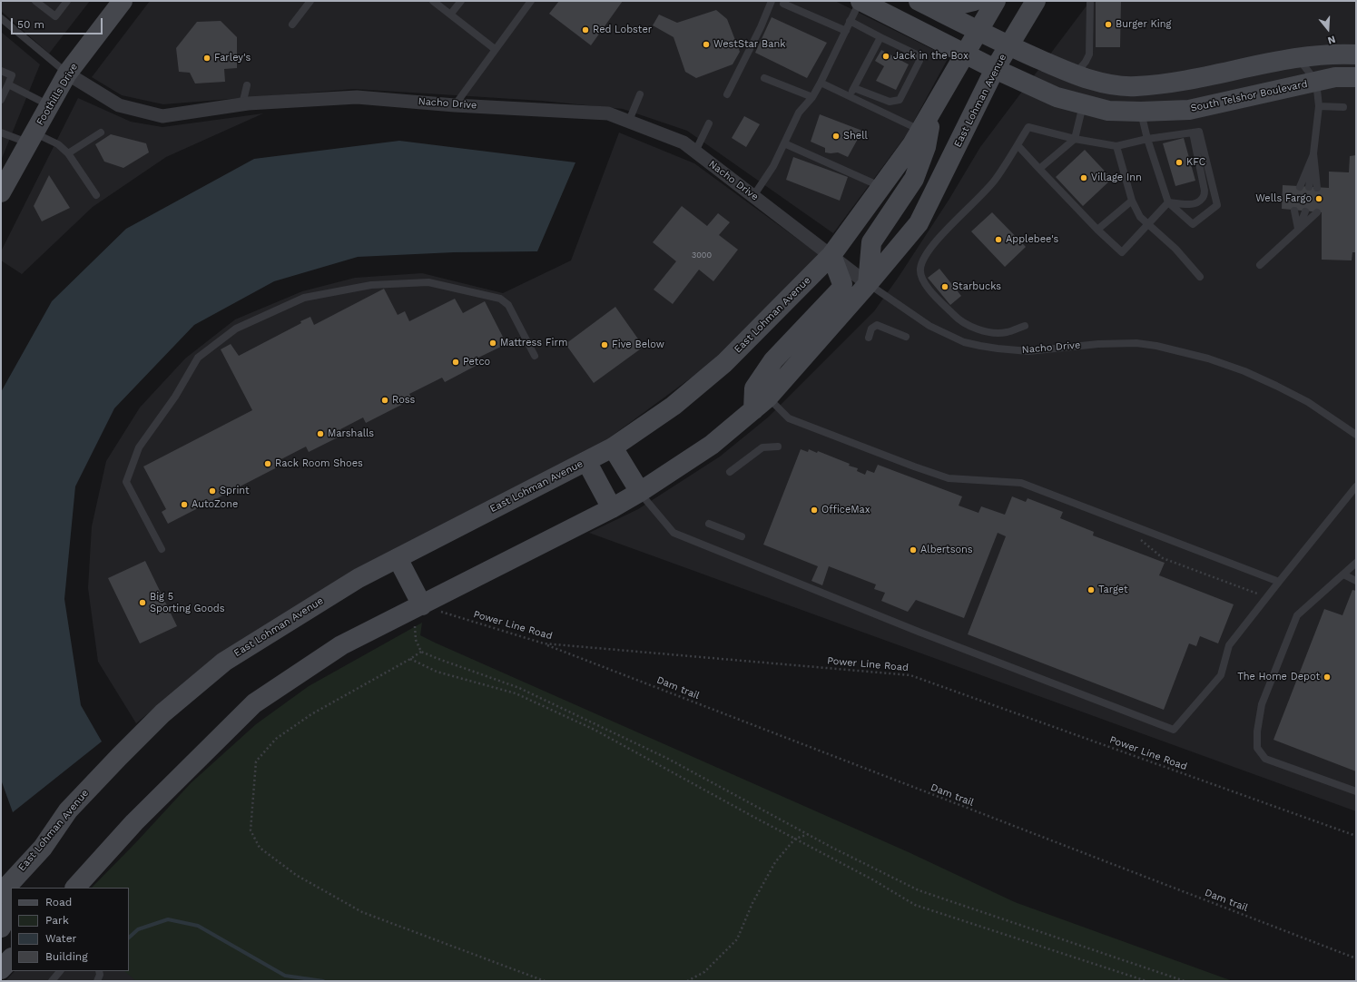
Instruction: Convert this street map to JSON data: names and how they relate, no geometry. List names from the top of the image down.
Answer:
{
  "streets": {
    "main road": ["Foothills Drive", "South Telshor Boulevard", "East Lohman Avenue"],
    "street": ["Nacho Drive"],
    "path": ["Power Line Road", "Dam trail"]
  },
  "crossings": [
    ["Foothills Drive", "Nacho Drive"],
    ["South Telshor Boulevard", "East Lohman Avenue"],
    ["East Lohman Avenue", "Nacho Drive"],
    ["East Lohman Avenue", "Power Line Road"],
    ["Power Line Road", "Dam trail"]
  ],
  "places": [
    "Burger King",
    "Red Lobster",
    "WestStar Bank",
    "Jack in the Box",
    "Farley's",
    "Shell",
    "KFC",
    "Village Inn",
    "Wells Fargo",
    "Applebee's",
    "Starbucks",
    "Mattress Firm",
    "Five Below",
    "Petco",
    "Ross",
    "Marshalls",
    "Rack Room Shoes",
    "Sprint",
    "AutoZone",
    "OfficeMax",
    "Albertsons",
    "Target",
    "Big 5 Sporting Goods",
    "The Home Depot"
  ],
  "house_numbers": ["3000"],
  "legend": [
    "Road",
    "Park",
    "Water",
    "Building"
  ],
  "scale_bar": "50 m",
  "north": "bottom"
}
